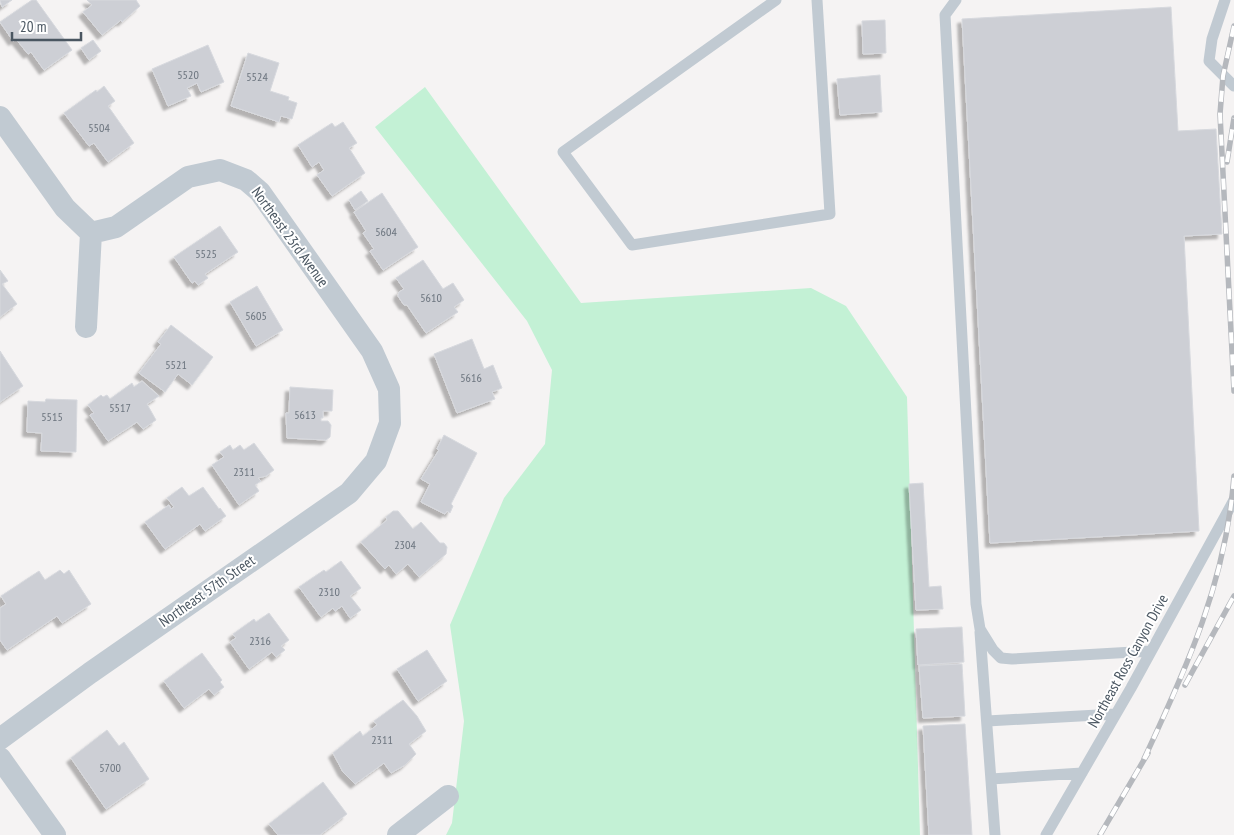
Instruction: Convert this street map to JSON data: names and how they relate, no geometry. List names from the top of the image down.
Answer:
{
  "streets": {
    "street": ["Northeast 23rd Avenue", "Northeast 57th Street"],
    "lane": ["Northeast Ross Canyon Drive"]
  },
  "crossings": [
    ["Northeast 23rd Avenue", "Northeast 57th Street"]
  ],
  "house_numbers": [
    "5520",
    "5524",
    "5504",
    "5604",
    "5525",
    "5610",
    "5605",
    "5521",
    "5616",
    "5517",
    "5613",
    "5515",
    "2311",
    "2304",
    "2310",
    "2316",
    "2311",
    "5700"
  ],
  "scale_bar": "20 m"
}
